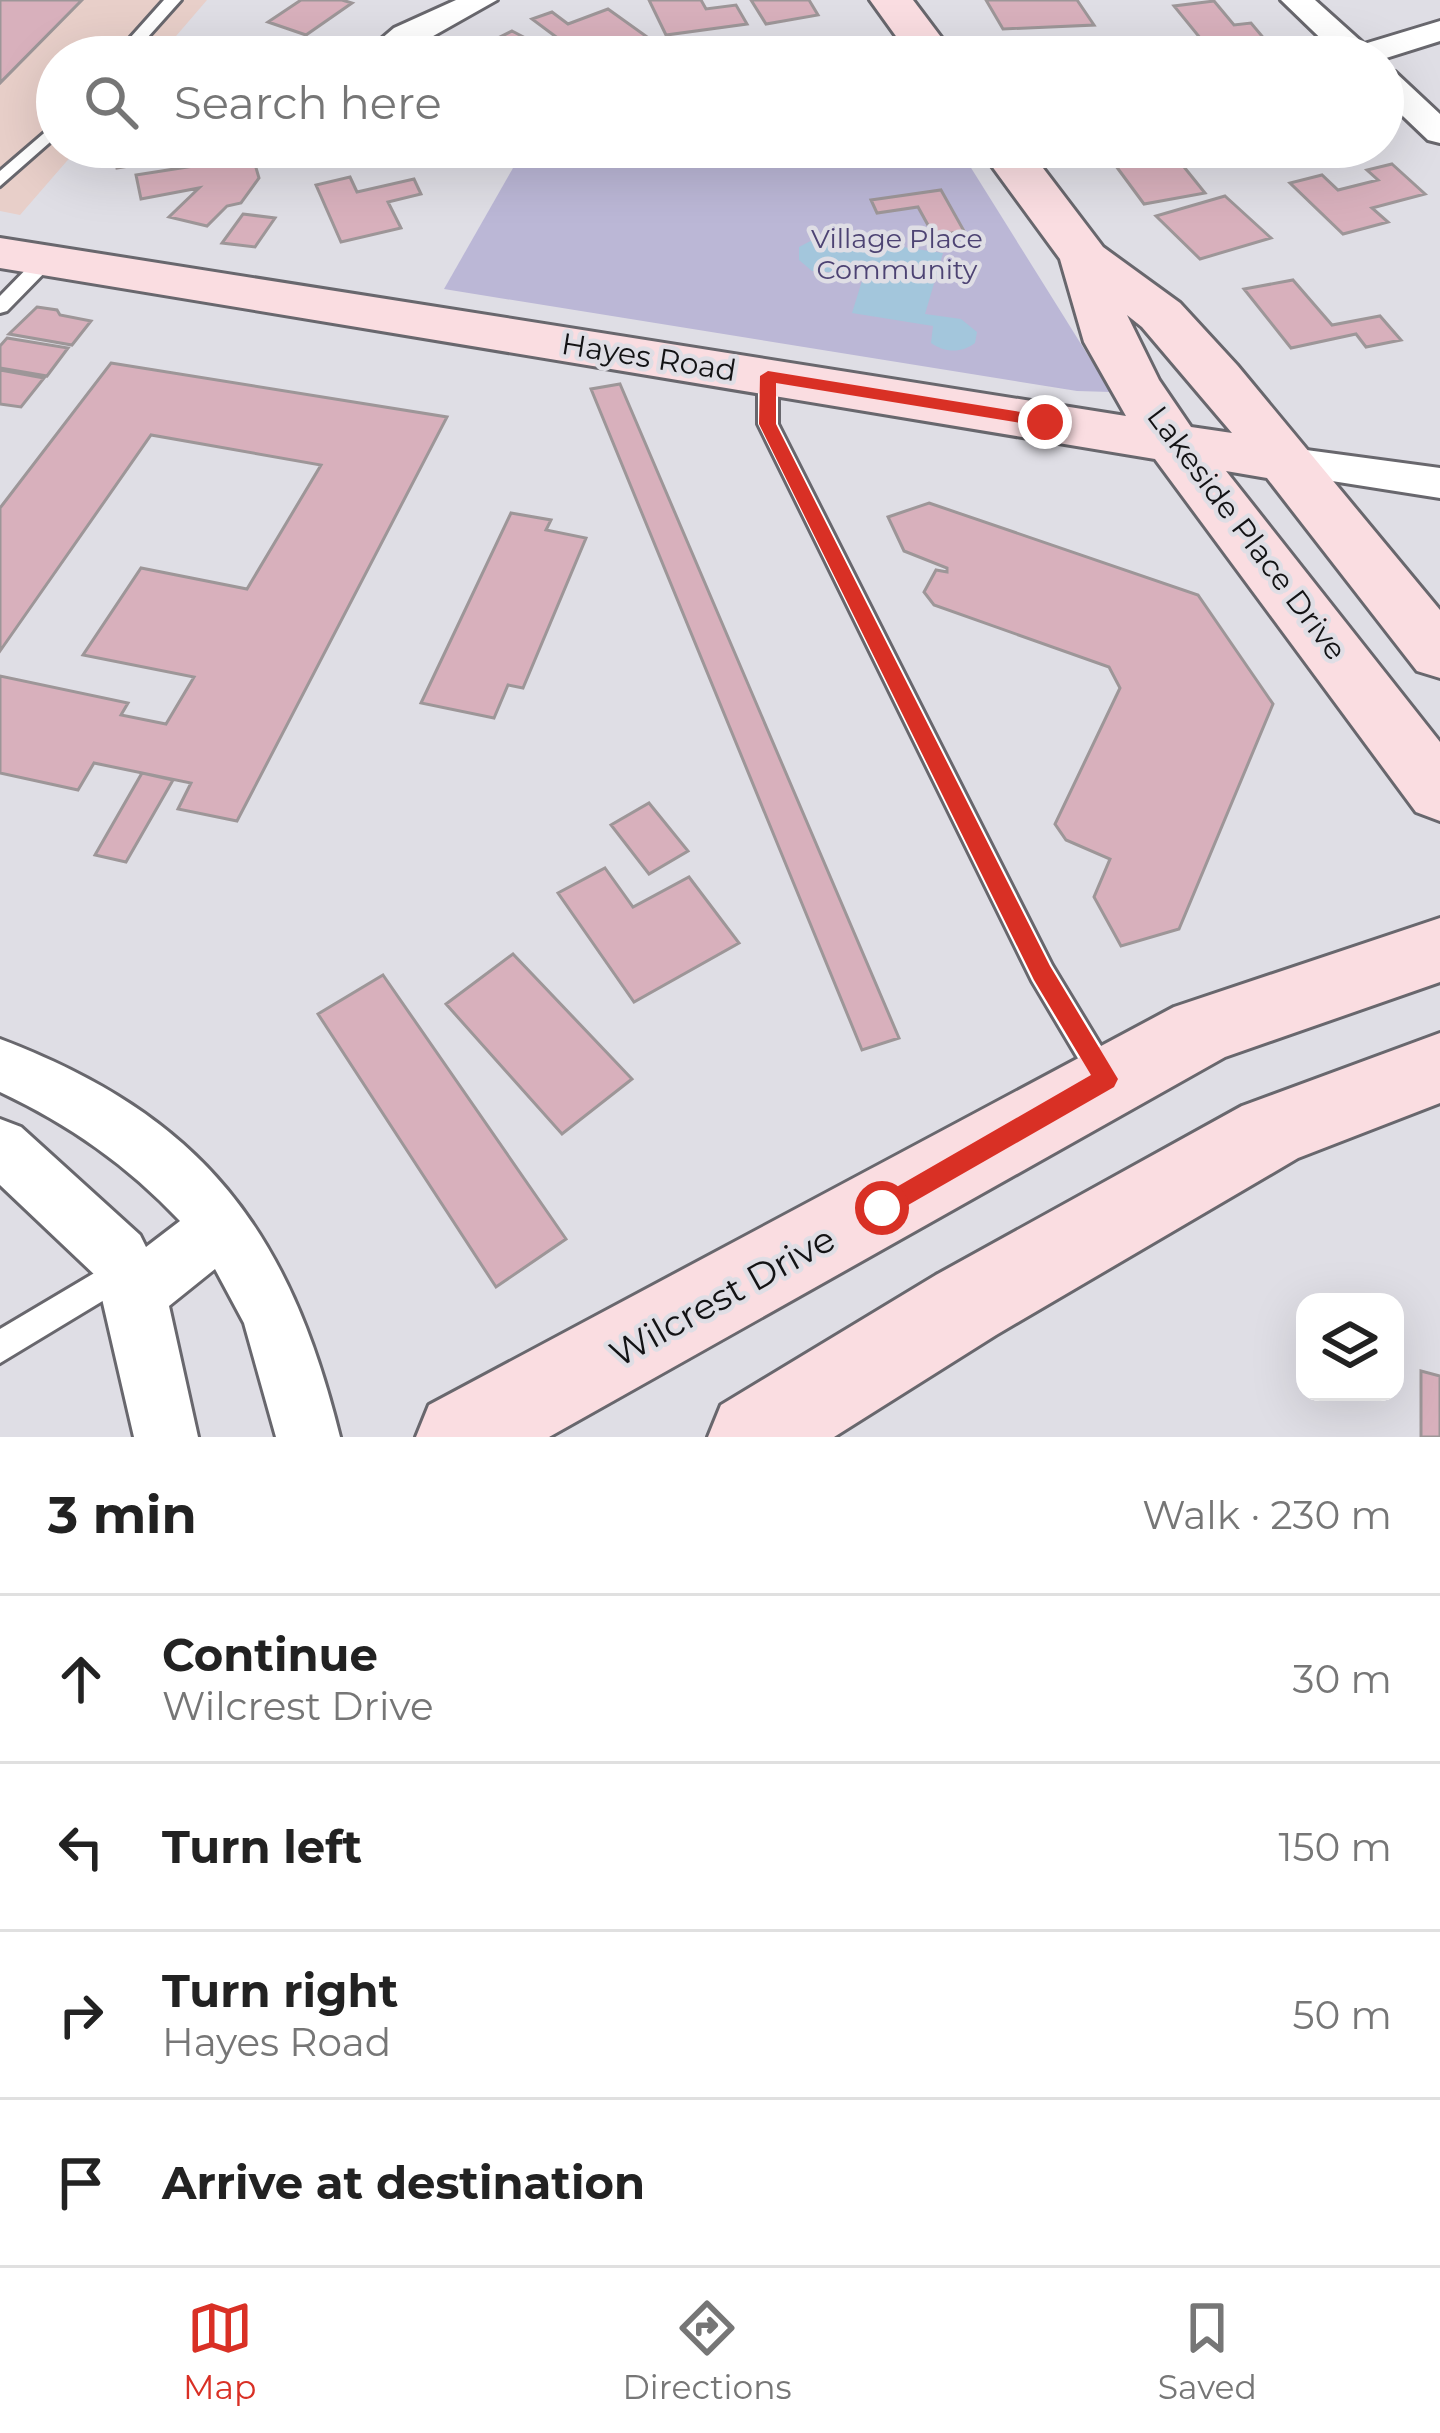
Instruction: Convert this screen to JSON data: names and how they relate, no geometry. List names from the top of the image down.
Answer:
{
  "streets": {
    "street": ["Hayes Road", "Lakeside Place Drive", "Wilcrest Drive"]
  },
  "crossings": [
    ["Hayes Road", "Lakeside Place Drive"]
  ],
  "parks": ["Village Place Community"],
  "page": {
    "search": "Search here",
    "heading": ["3 min", "Walk · 230 m"],
    "list": [
      ["Continue", "Wilcrest Drive", "30 m"],
      ["Turn left", "150 m"],
      ["Turn right", "Hayes Road", "50 m"],
      "Arrive at destination"
    ],
    "nav": ["Map", "Directions", "Saved"]
  }
}
